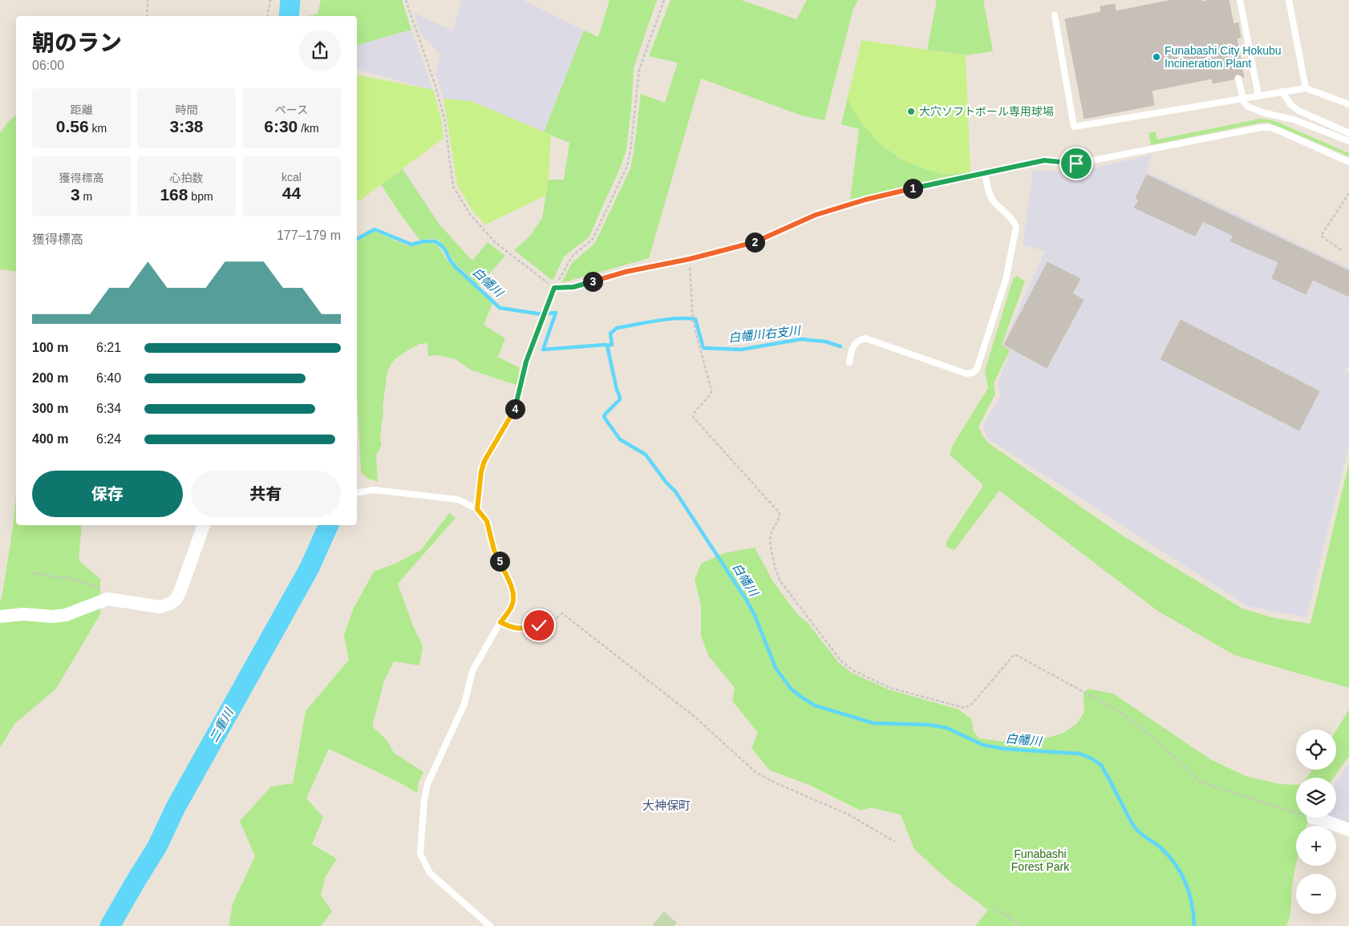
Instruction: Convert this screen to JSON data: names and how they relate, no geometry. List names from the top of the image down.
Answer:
{
  "districts": ["大神保町"],
  "water": ["白幡川", "白幡川右支川", "二重川"],
  "parks": ["Funabashi Forest Park"],
  "places": ["Funabashi City Hokubu Incineration Plant", "大穴ソフトボール専用球場"],
  "page": {
    "heading": ["朝のラン", "06:00"],
    "stats": [
      ["距離", "0.56 km"],
      ["時間", "3:38"],
      ["ペース", "6:30 /km"],
      ["獲得標高", "3 m"],
      ["心拍数", "168 bpm"],
      ["kcal", "44"]
    ],
    "pins": [
      "1",
      "2",
      "3",
      "4",
      "5"
    ],
    "chart": ["獲得標高", "177–179 m"],
    "list": [
      {
        "name": "100 m",
        "note": "6:21"
      },
      {
        "name": "200 m",
        "note": "6:40"
      },
      {
        "name": "300 m",
        "note": "6:34"
      },
      {
        "name": "400 m",
        "note": "6:24"
      }
    ],
    "buttons": ["保存", "共有"],
    "map_buttons": ["+", "−"]
  }
}
